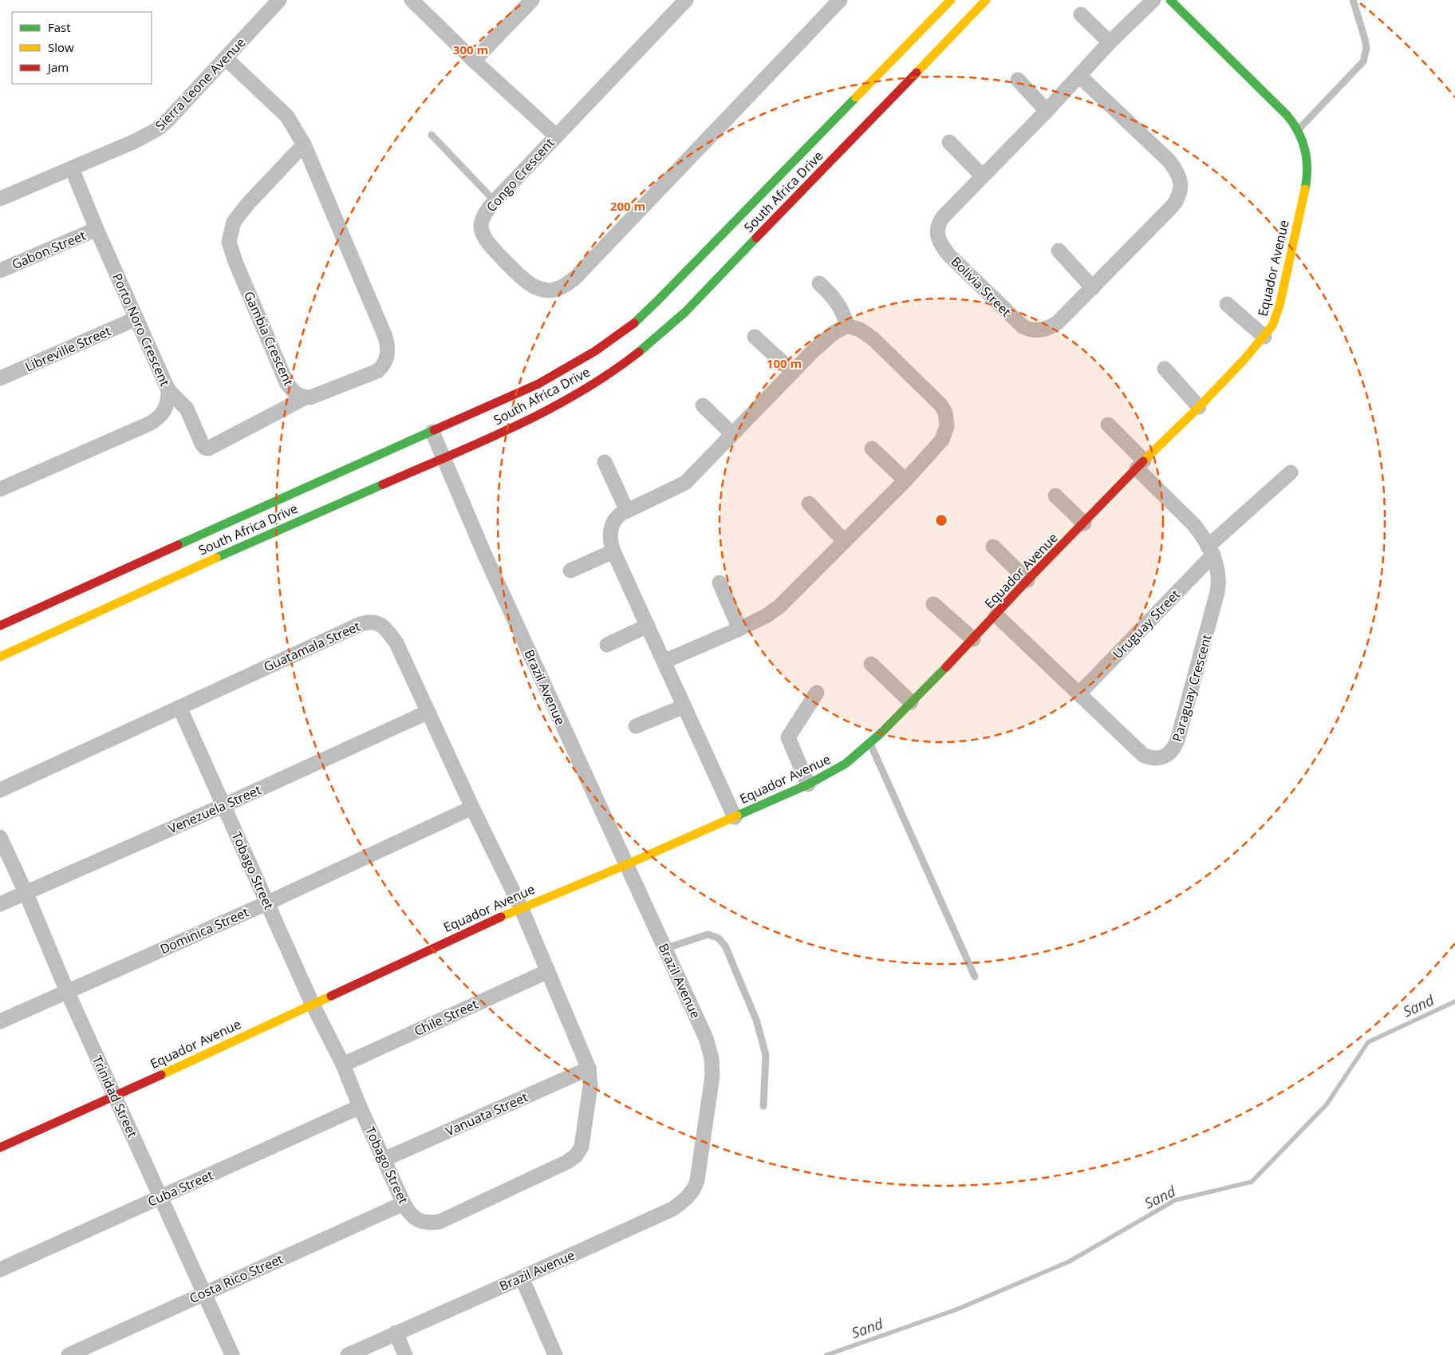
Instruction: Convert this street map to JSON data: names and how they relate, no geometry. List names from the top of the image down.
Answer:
{
  "streets": {
    "street": [
      "Sierra Leone Avenue",
      "Congo Crescent",
      "South Africa Drive",
      "Gabon Street",
      "Equador Avenue",
      "Bolivia Street",
      "Porto Noro Crescent",
      "Gambia Crescent",
      "Libreville Street",
      "Uruguay Street",
      "Guatamala Street",
      "Brazil Avenue",
      "Paraguay Crescent",
      "Venezuela Street",
      "Tobago Street",
      "Dominica Street",
      "Chile Street",
      "Trinidad Street",
      "Vanuata Street",
      "Cuba Street",
      "Costa Rico Street"
    ]
  },
  "crossings": [
    ["Sierra Leone Avenue", "Porto Noro Crescent"],
    ["Sierra Leone Avenue", "Gambia Crescent"],
    ["South Africa Drive", "Brazil Avenue"],
    ["Gabon Street", "Porto Noro Crescent"],
    ["Equador Avenue", "Guatamala Street"],
    ["Equador Avenue", "Brazil Avenue"],
    ["Equador Avenue", "Paraguay Crescent"],
    ["Equador Avenue", "Tobago Street"],
    ["Equador Avenue", "Trinidad Street"],
    ["Porto Noro Crescent", "Libreville Street"],
    ["Uruguay Street", "Paraguay Crescent"],
    ["Guatamala Street", "Venezuela Street"],
    ["Guatamala Street", "Tobago Street"],
    ["Guatamala Street", "Dominica Street"],
    ["Venezuela Street", "Tobago Street"],
    ["Venezuela Street", "Trinidad Street"],
    ["Tobago Street", "Dominica Street"],
    ["Tobago Street", "Chile Street"],
    ["Tobago Street", "Vanuata Street"],
    ["Tobago Street", "Cuba Street"],
    ["Tobago Street", "Costa Rico Street"],
    ["Dominica Street", "Trinidad Street"],
    ["Trinidad Street", "Cuba Street"],
    ["Trinidad Street", "Costa Rico Street"]
  ],
  "water": ["Sand"],
  "legend": ["Fast", "Slow", "Jam"],
  "rings": ["300 m", "200 m", "100 m"]
}
